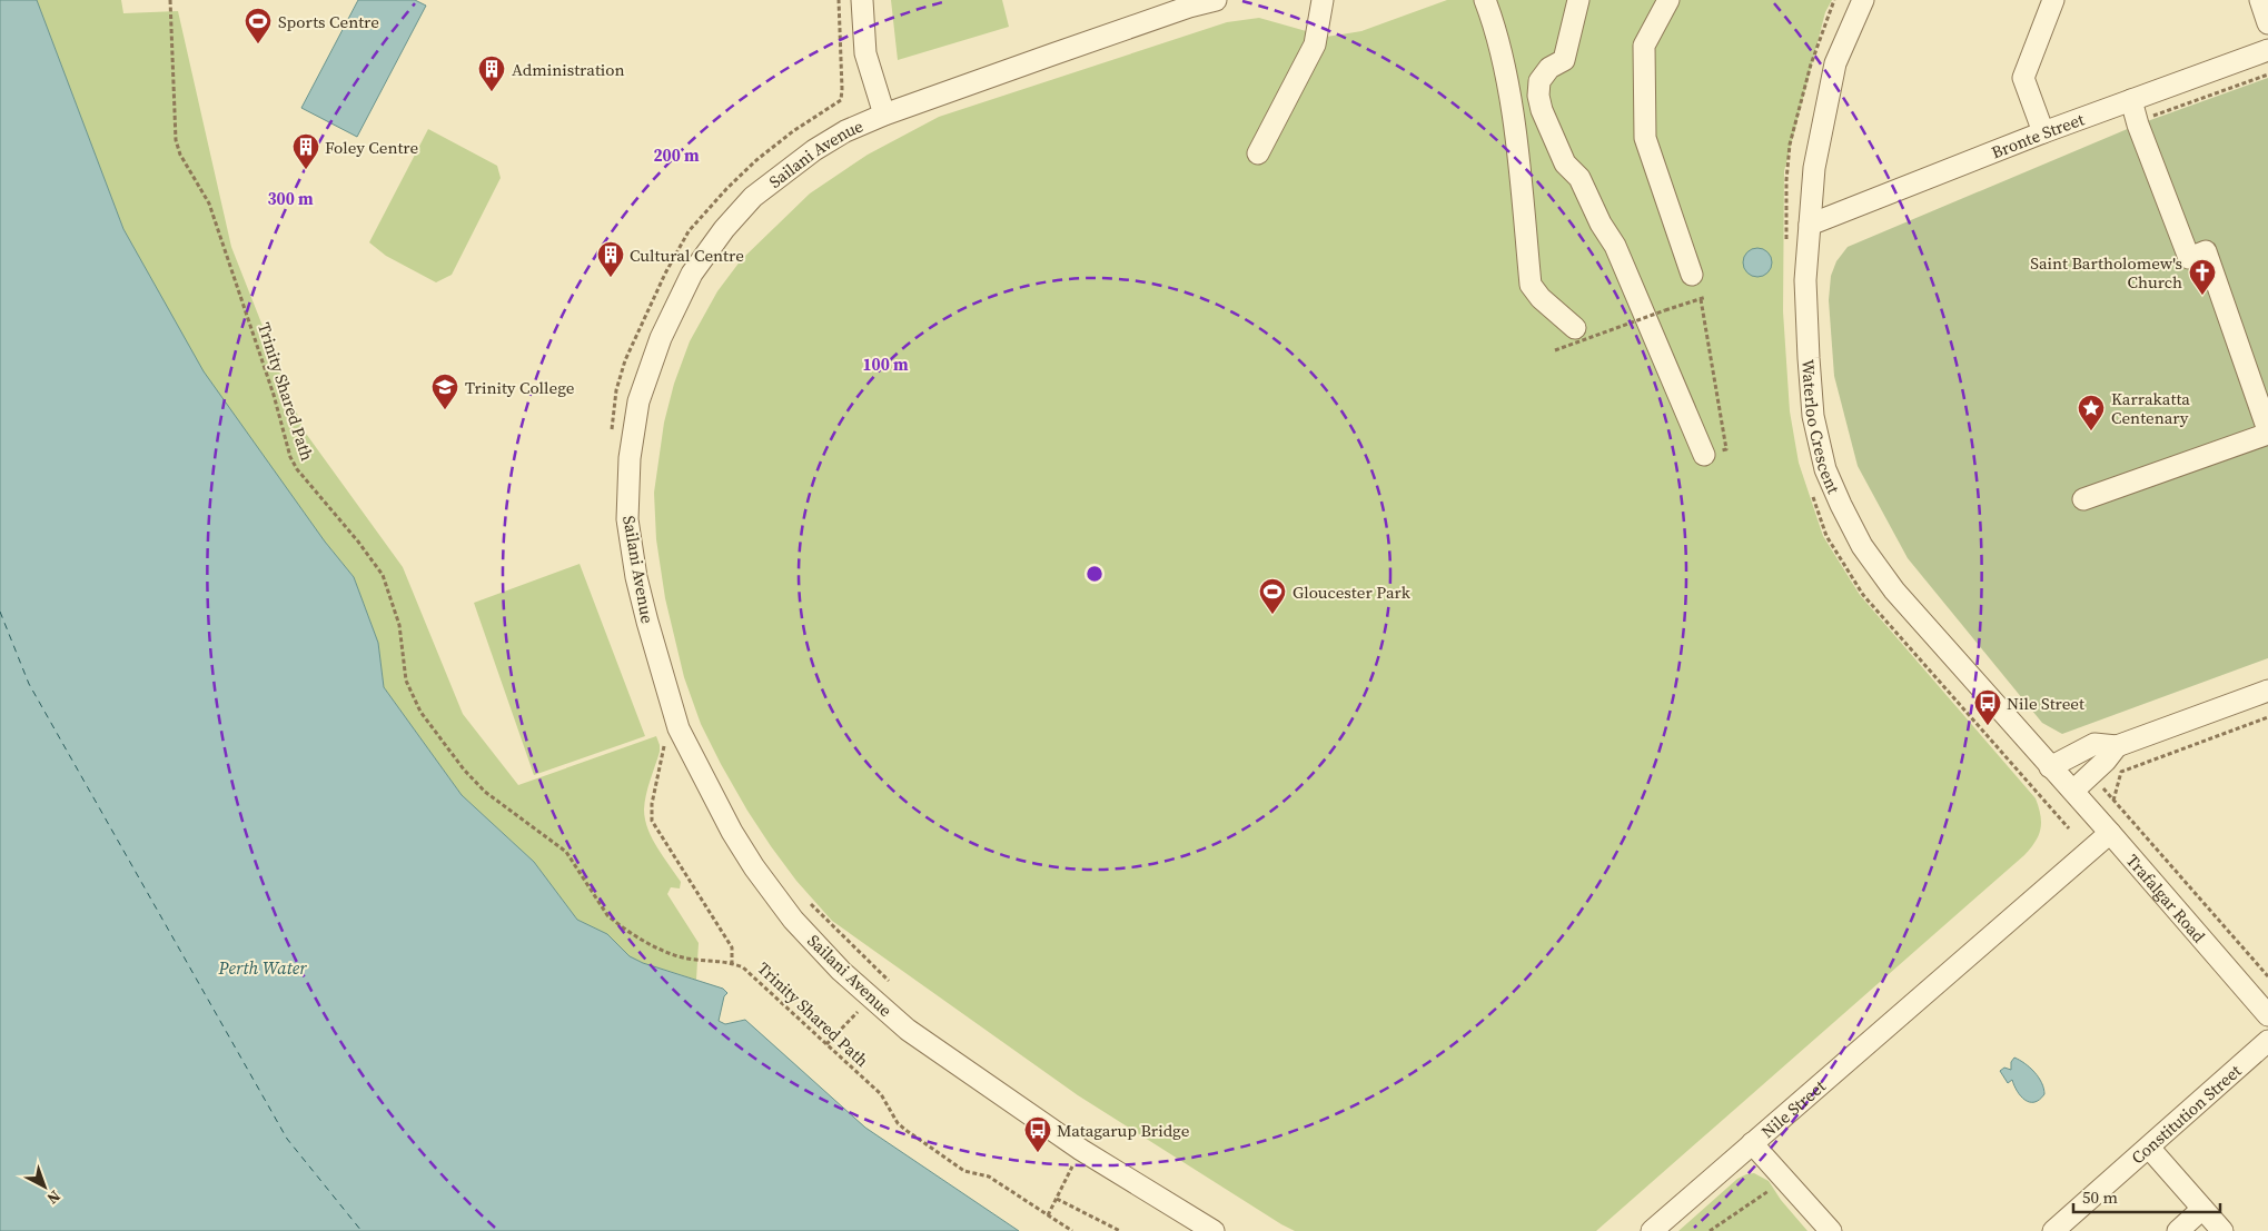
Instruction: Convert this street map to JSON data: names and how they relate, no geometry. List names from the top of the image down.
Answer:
{
  "streets": {
    "street": [
      "Bronte Street",
      "Sailani Avenue",
      "Waterloo Crescent",
      "Trafalgar Road",
      "Nile Street",
      "Constitution Street"
    ],
    "path": ["Trinity Shared Path"]
  },
  "crossings": [
    ["Bronte Street", "Waterloo Crescent"],
    ["Waterloo Crescent", "Trafalgar Road"],
    ["Trafalgar Road", "Nile Street"]
  ],
  "water": ["Perth Water"],
  "places": {
    "sports": ["Sports Centre", "Gloucester Park"],
    "building": ["Administration", "Foley Centre", "Cultural Centre"],
    "church": ["Saint Bartholomew's Church"],
    "school or university": ["Trinity College"],
    "place": ["Karrakatta Centenary"],
    "bus stop": ["Nile Street", "Matagarup Bridge"]
  },
  "scale_bar": "50 m",
  "north": "bottom right",
  "rings": ["200 m", "300 m", "100 m"]
}
